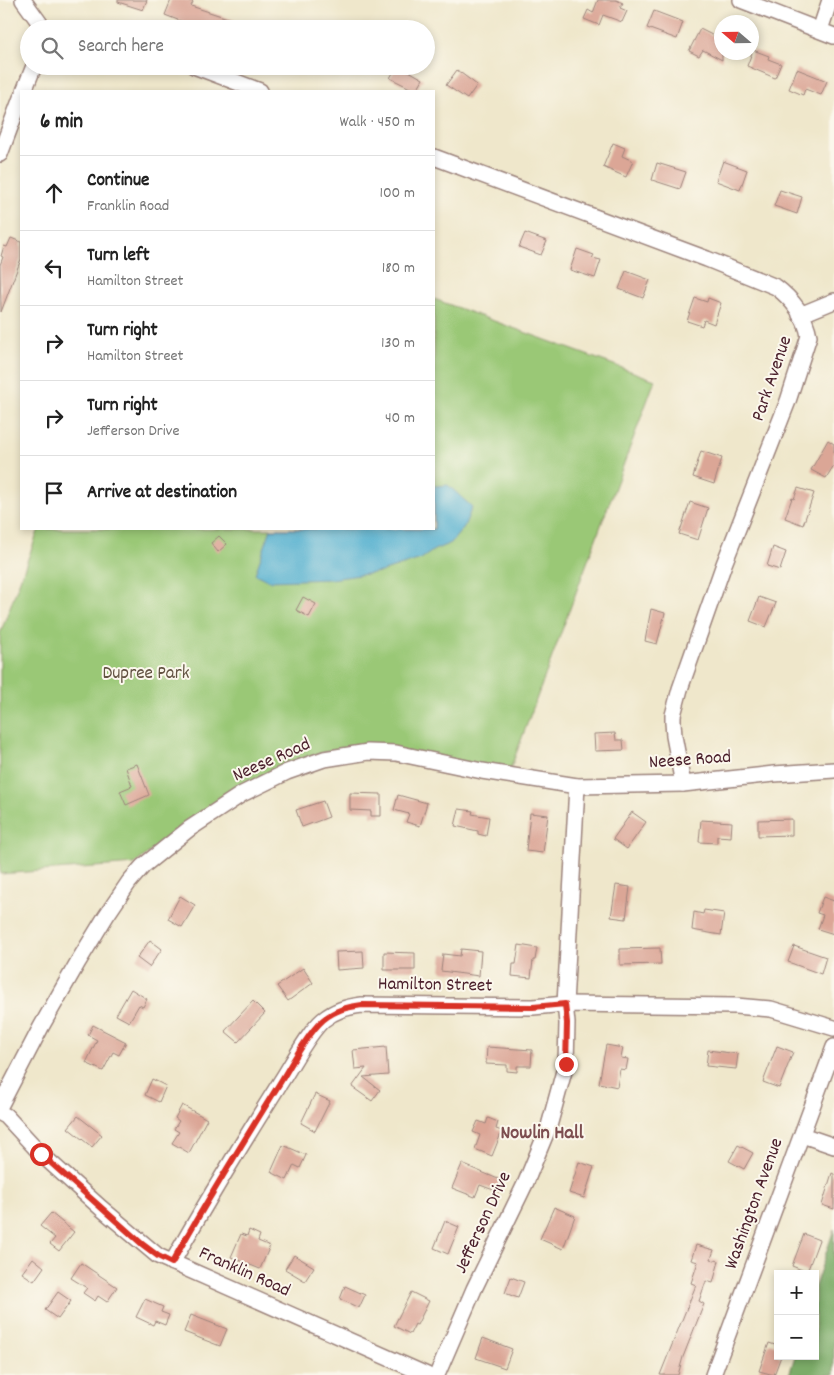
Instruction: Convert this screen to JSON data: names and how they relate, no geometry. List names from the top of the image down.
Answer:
{
  "streets": {
    "street": [
      "Park Avenue",
      "Neese Road",
      "Hamilton Street",
      "Washington Avenue",
      "Jefferson Drive",
      "Franklin Road"
    ]
  },
  "crossings": [
    ["Park Avenue", "Neese Road"],
    ["Neese Road", "Jefferson Drive"],
    ["Hamilton Street", "Jefferson Drive"],
    ["Hamilton Street", "Franklin Road"]
  ],
  "districts": ["Nowlin Hall"],
  "parks": ["Dupree Park"],
  "north": "left",
  "page": {
    "search": "Search here",
    "heading": ["6 min", "Walk · 450 m"],
    "list": [
      ["Continue", "Franklin Road", "100 m"],
      ["Turn left", "Hamilton Street", "180 m"],
      ["Turn right", "Hamilton Street", "130 m"],
      ["Turn right", "Jefferson Drive", "40 m"],
      "Arrive at destination"
    ],
    "map_buttons": ["+", "−"]
  }
}
